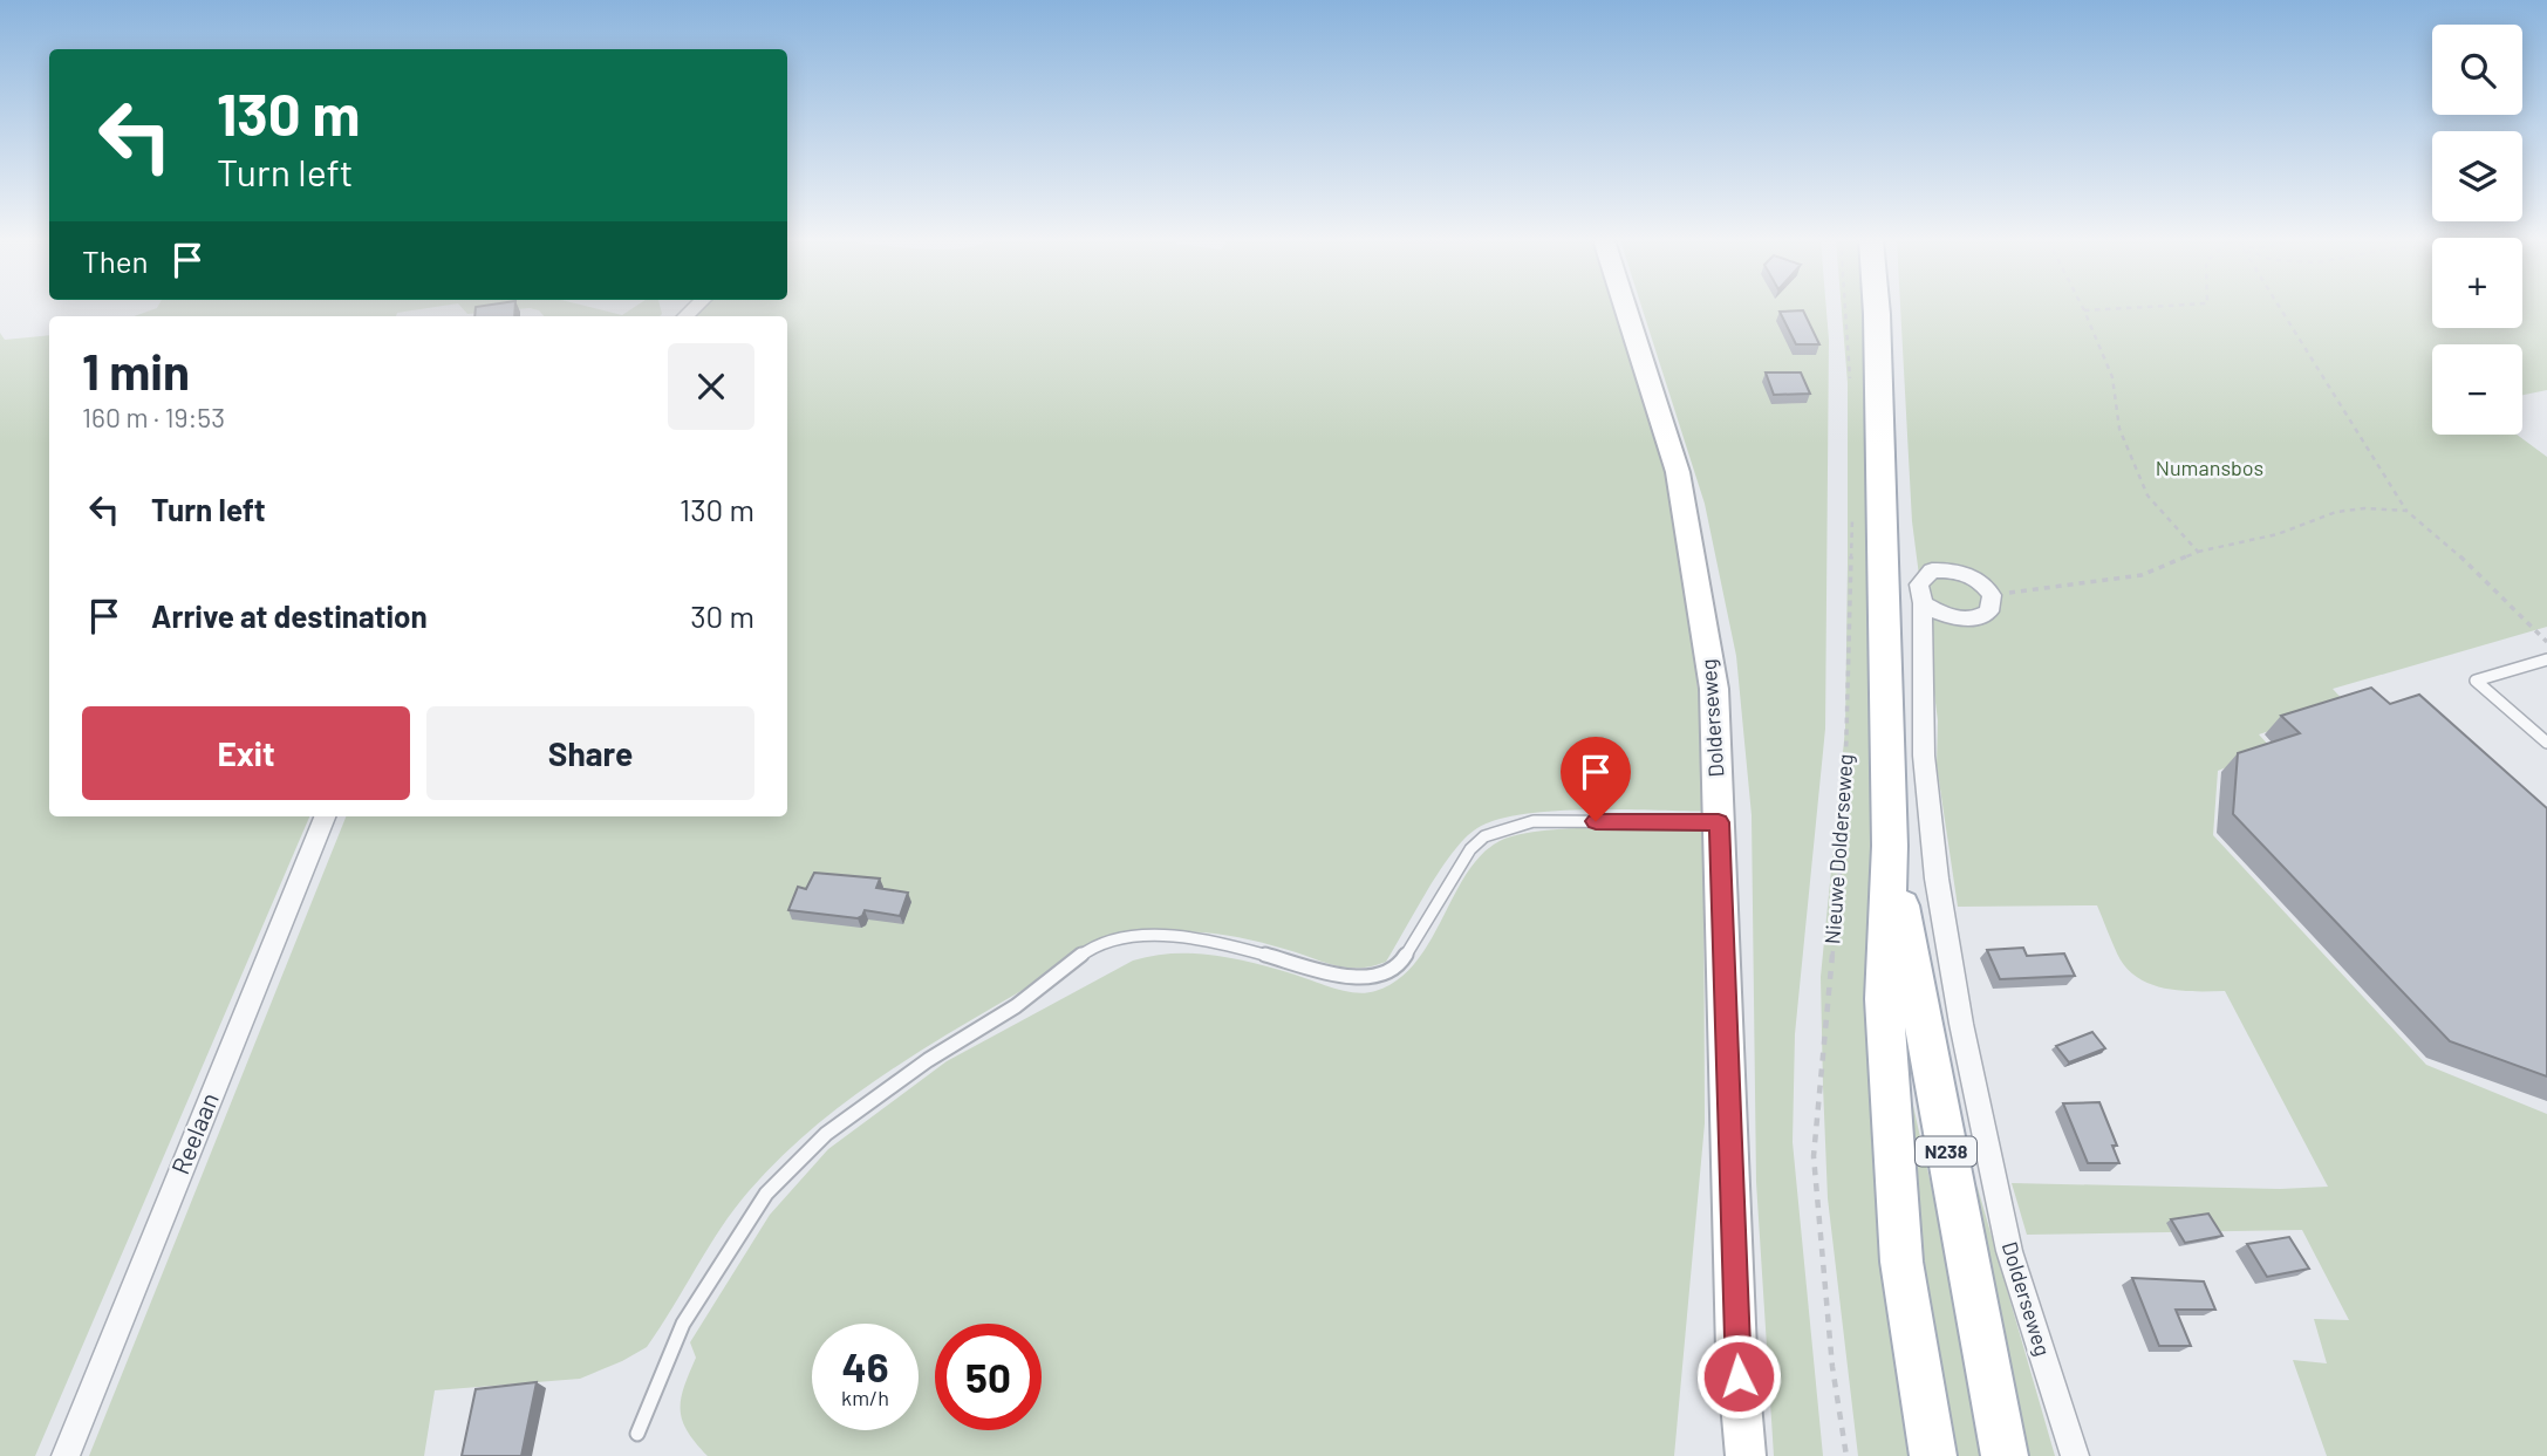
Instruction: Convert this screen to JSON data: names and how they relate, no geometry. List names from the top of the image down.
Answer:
{
  "streets": {
    "main road": ["Dolderseweg", "Nieuwe Dolderseweg", "N238"],
    "street": ["Reelaan"]
  },
  "parks": ["Numansbos"],
  "page": {
    "map_buttons": ["+", "−"],
    "turn": ["130 m", "Turn left"],
    "then": "Then",
    "heading": ["1 min", "160 m · 19:53"],
    "list": [
      {
        "name": "Turn left",
        "value": "130 m"
      },
      {
        "name": "Arrive at destination",
        "value": "30 m"
      }
    ],
    "buttons": ["Exit", "Share"],
    "speed": "46 km/h",
    "limit": "50"
  }
}
